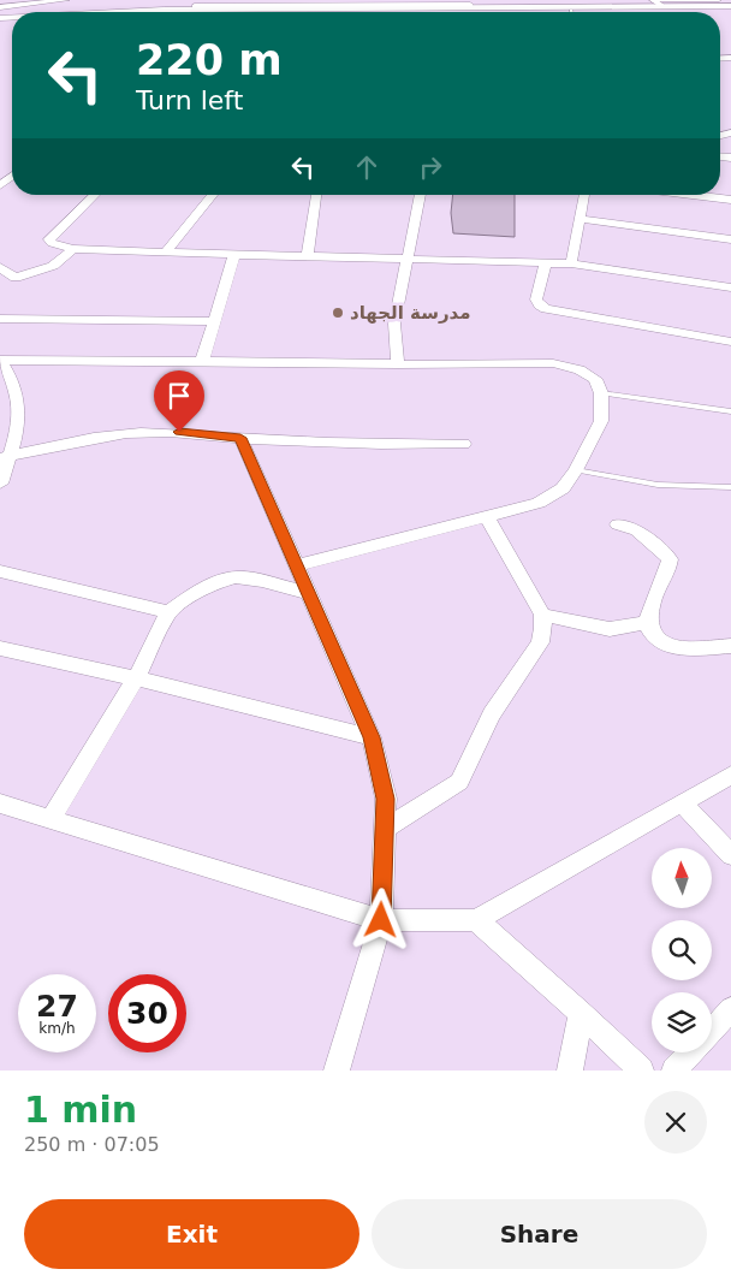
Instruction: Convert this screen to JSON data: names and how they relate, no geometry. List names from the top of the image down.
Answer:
{
  "places": ["مدرسة الجهاد"],
  "north": "top",
  "page": {
    "turn": ["220 m", "Turn left"],
    "speed": "27 km/h",
    "limit": "30",
    "heading": ["1 min", "250 m · 07:05"],
    "buttons": ["Exit", "Share"]
  }
}
